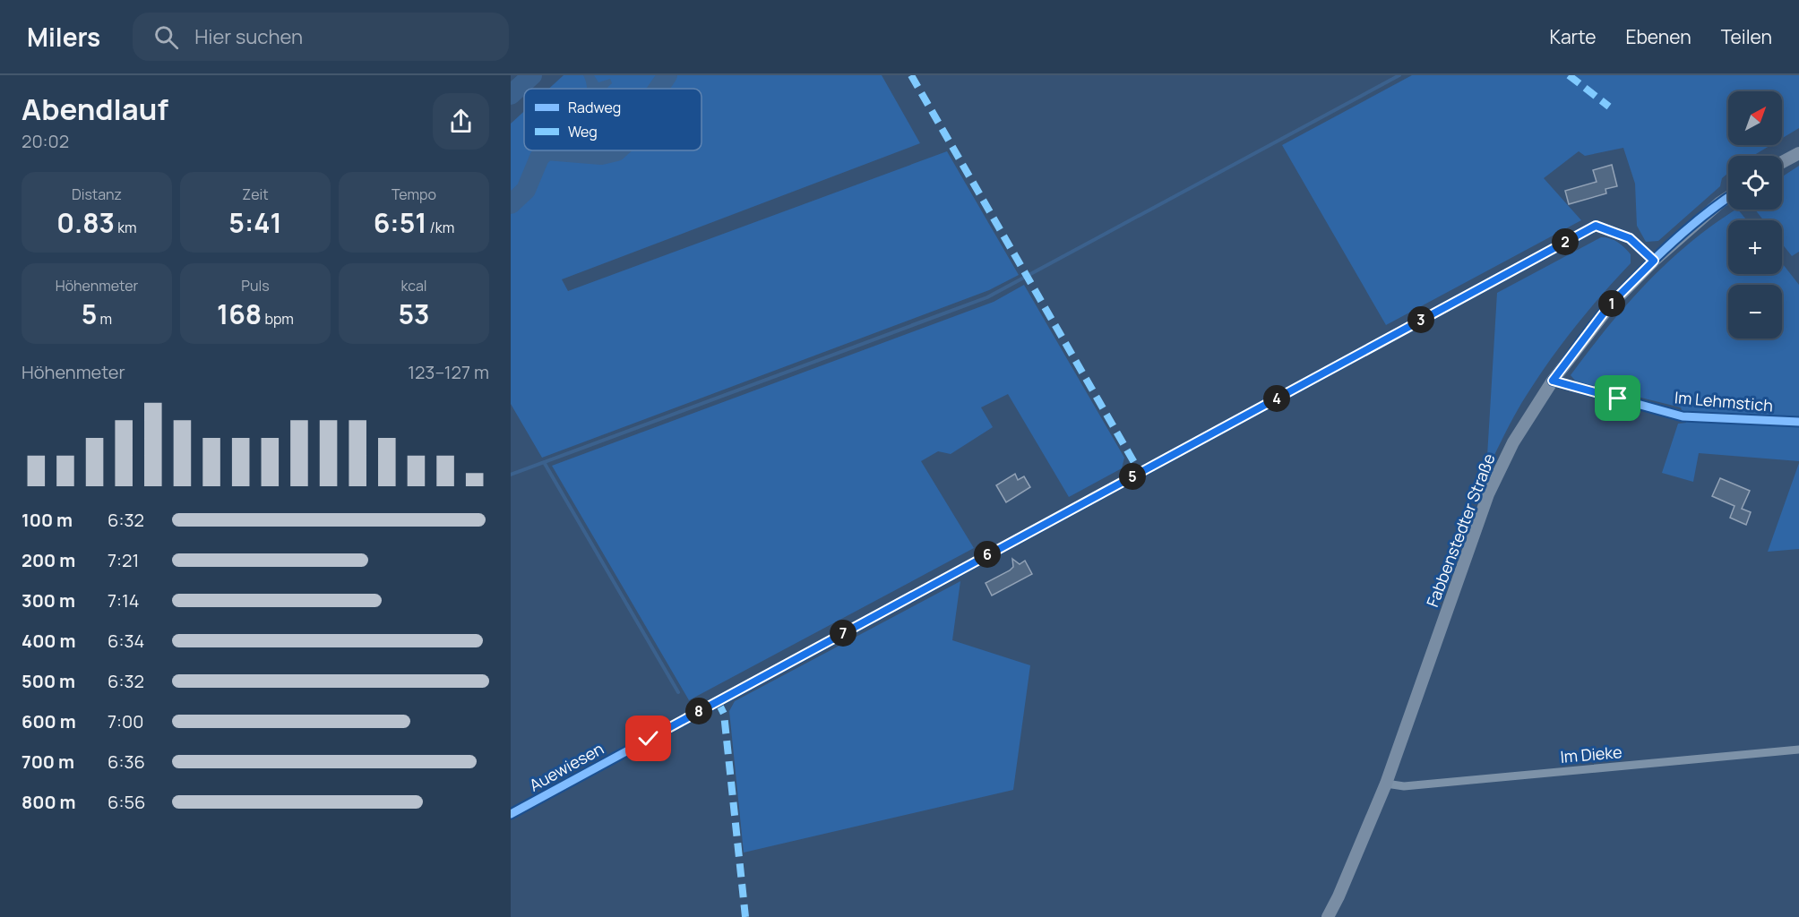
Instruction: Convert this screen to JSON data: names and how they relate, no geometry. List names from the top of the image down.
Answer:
{
  "streets": {
    "street": [
      "Im Lehmstich",
      "Fabbenstedter Straße",
      "Im Dieke",
      "Auewiesen"
    ]
  },
  "crossings": [
    ["Im Lehmstich", "Fabbenstedter Straße"],
    ["Fabbenstedter Straße", "Im Dieke"],
    ["Fabbenstedter Straße", "Auewiesen"]
  ],
  "legend": ["Radweg", "Weg"],
  "north": "top right",
  "page": {
    "header": "Milers",
    "search": "Hier suchen",
    "nav": ["Karte", "Ebenen", "Teilen"],
    "heading": ["Abendlauf", "20:02"],
    "map_buttons": ["+", "−"],
    "stats": [
      ["Distanz", "0.83 km"],
      ["Zeit", "5:41"],
      ["Tempo", "6:51 /km"],
      ["Höhenmeter", "5 m"],
      ["Puls", "168 bpm"],
      ["kcal", "53"]
    ],
    "pins": [
      "2",
      "1",
      "3",
      "4",
      "5",
      "6",
      "7",
      "8"
    ],
    "chart": ["Höhenmeter", "123–127 m"],
    "list": [
      {
        "name": "100 m",
        "note": "6:32"
      },
      {
        "name": "200 m",
        "note": "7:21"
      },
      {
        "name": "300 m",
        "note": "7:14"
      },
      {
        "name": "400 m",
        "note": "6:34"
      },
      {
        "name": "500 m",
        "note": "6:32"
      },
      {
        "name": "600 m",
        "note": "7:00"
      },
      {
        "name": "700 m",
        "note": "6:36"
      },
      {
        "name": "800 m",
        "note": "6:56"
      }
    ]
  }
}
